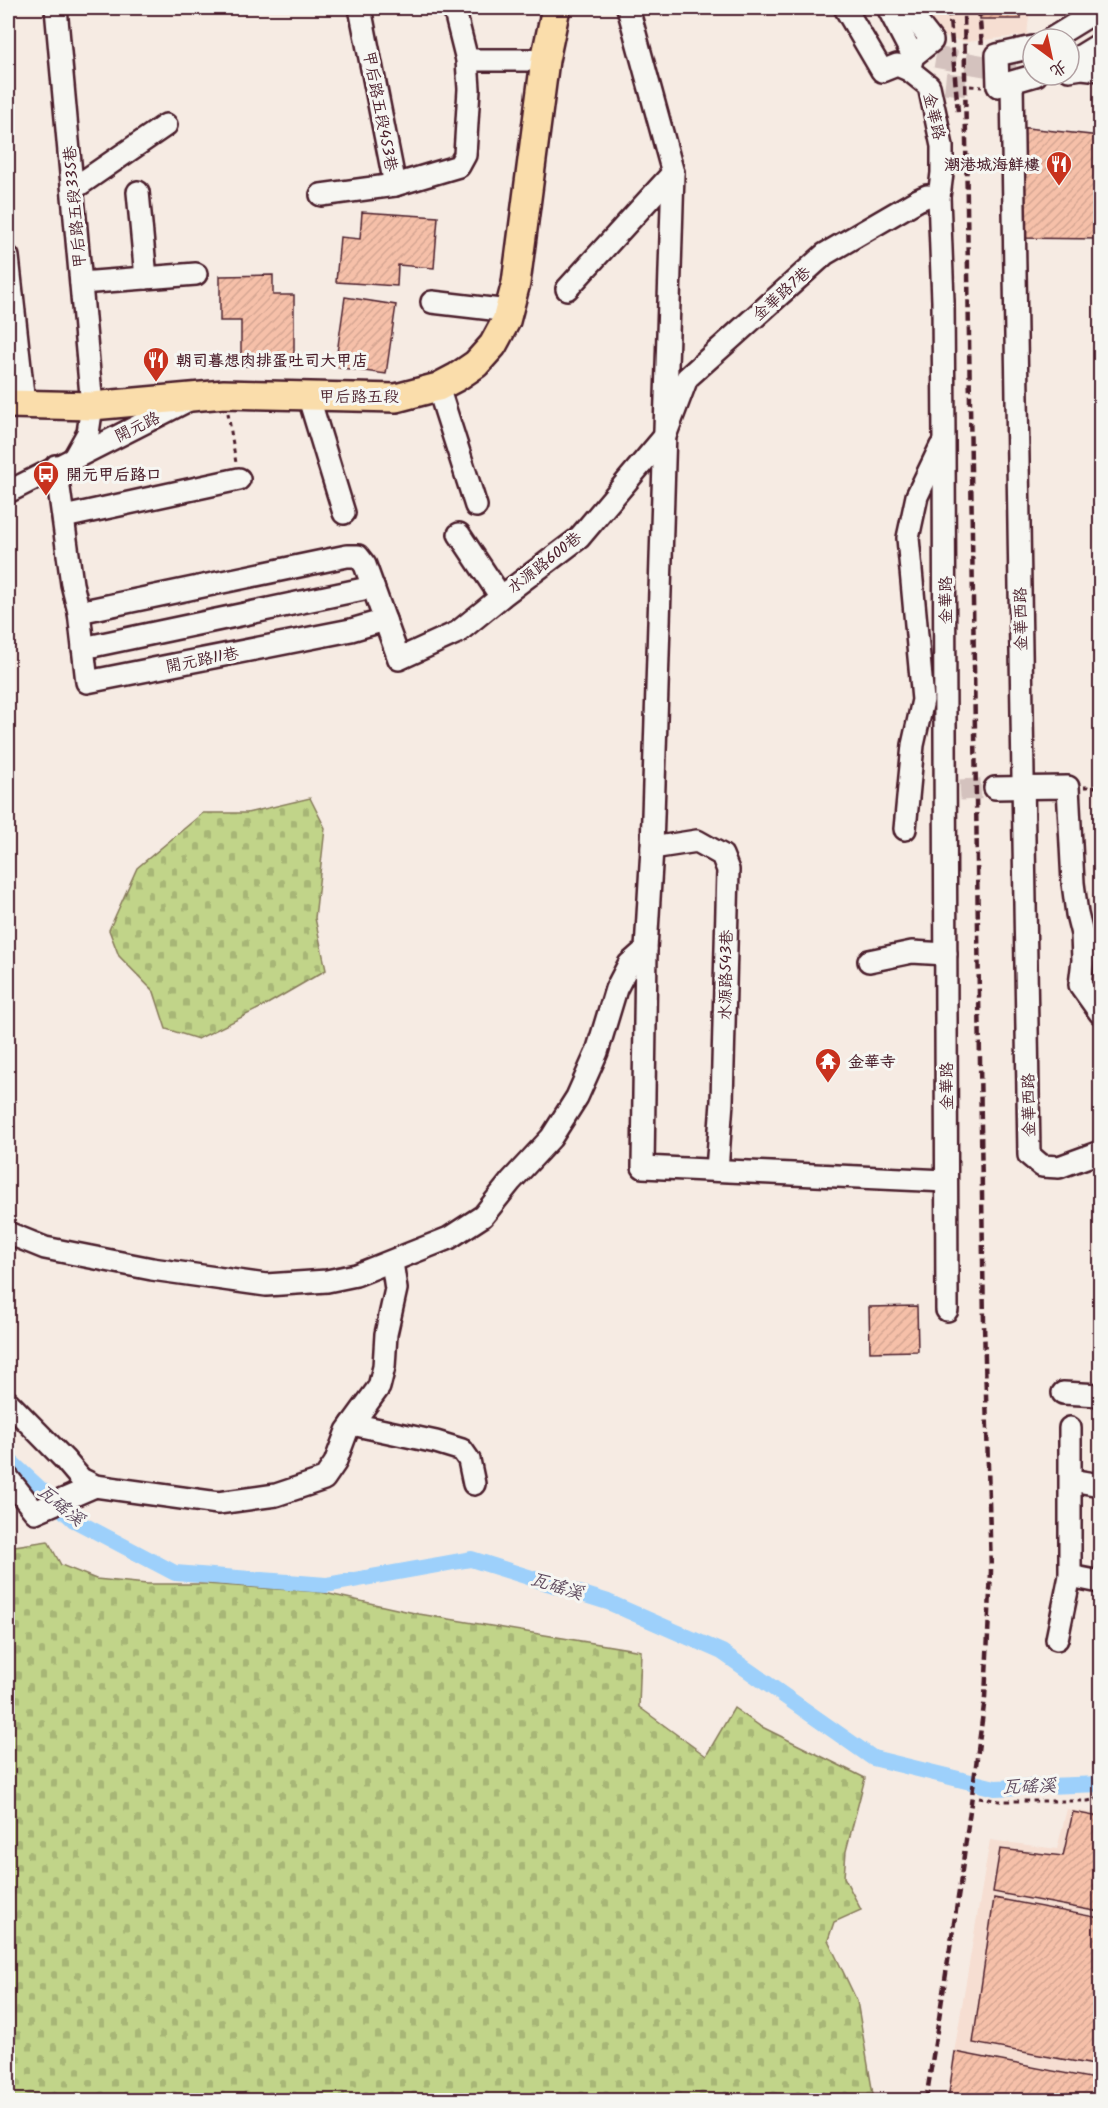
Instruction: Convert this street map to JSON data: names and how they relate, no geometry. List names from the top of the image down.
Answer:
{
  "streets": {
    "main road": ["甲后路五段"],
    "street": [
      "甲后路五段453巷",
      "金華路",
      "甲后路五段335巷",
      "金華路7巷",
      "開元路",
      "水源路600巷",
      "金華西路",
      "開元路11巷",
      "水源路543巷"
    ]
  },
  "crossings": [
    ["金華路", "金華路7巷"],
    ["甲后路五段335巷", "甲后路五段"],
    ["甲后路五段335巷", "開元路"],
    ["金華路7巷", "水源路600巷"],
    ["甲后路五段", "開元路"],
    ["開元路", "開元路11巷"],
    ["水源路600巷", "開元路11巷"]
  ],
  "water": ["瓦磘溪"],
  "places": {
    "restaurant": ["潮港城海鮮樓", "朝司暮想肉排蛋吐司大甲店"],
    "bus stop": ["開元甲后路口"],
    "temple": ["金華寺"]
  },
  "north": "bottom right"
}
